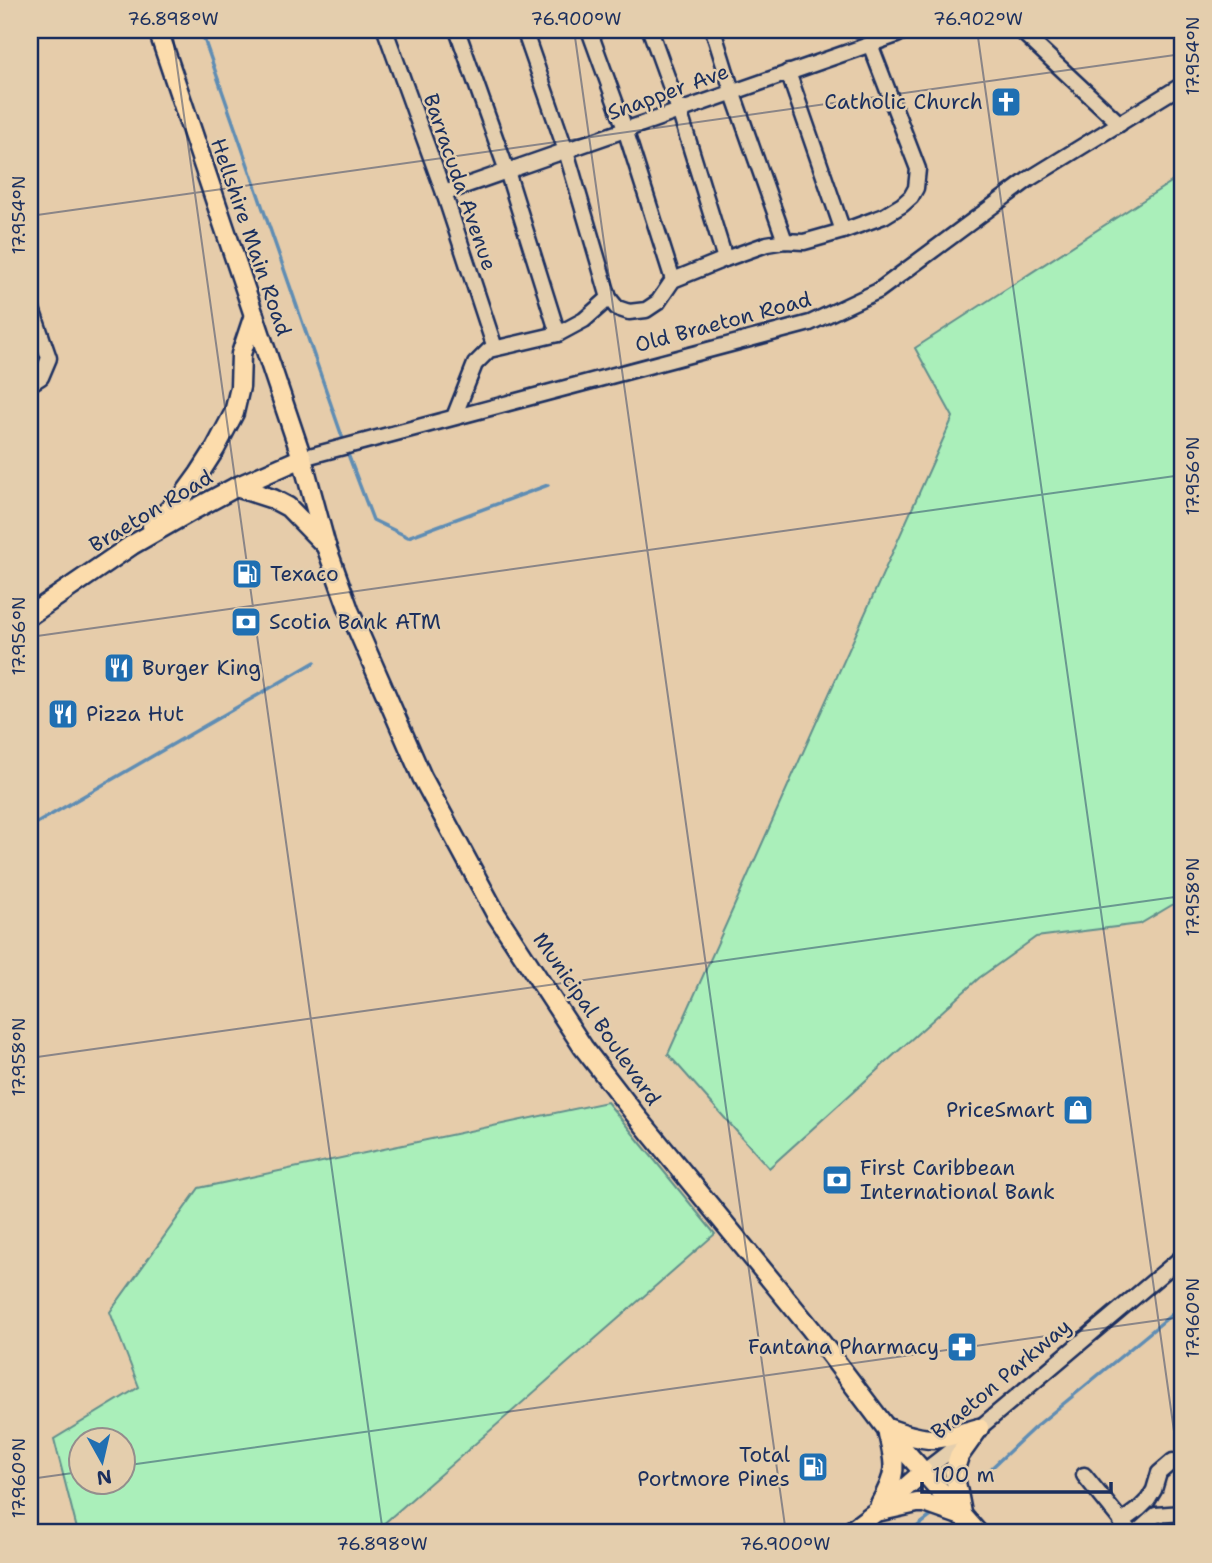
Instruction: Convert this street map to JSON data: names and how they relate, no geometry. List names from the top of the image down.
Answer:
{
  "streets": {
    "main road": [
      "Hellshire Main Road",
      "Braeton Road",
      "Municipal Boulevard",
      "Braeton Parkway"
    ],
    "street": ["Snapper Ave", "Barracuda Avenue", "Old Braeton Road"]
  },
  "crossings": [
    ["Snapper Ave", "Barracuda Avenue"],
    ["Hellshire Main Road", "Old Braeton Road"],
    ["Hellshire Main Road", "Braeton Road"],
    ["Hellshire Main Road", "Municipal Boulevard"],
    ["Old Braeton Road", "Braeton Road"],
    ["Old Braeton Road", "Municipal Boulevard"],
    ["Braeton Road", "Municipal Boulevard"],
    ["Municipal Boulevard", "Braeton Parkway"]
  ],
  "places": {
    "church": ["Catholic Church"],
    "fuel station": ["Texaco", "Total Portmore Pines"],
    "bank": ["Scotia Bank ATM", "First Caribbean International Bank"],
    "restaurant": ["Burger King", "Pizza Hut"],
    "shop": ["PriceSmart"],
    "pharmacy": ["Fantana Pharmacy"]
  },
  "scale_bar": "100 m",
  "north": "bottom",
  "coordinates": [
    "76.898°W",
    "76.900°W",
    "76.902°W",
    "17.954°N",
    "17.956°N",
    "17.958°N",
    "17.960°N"
  ]
}
